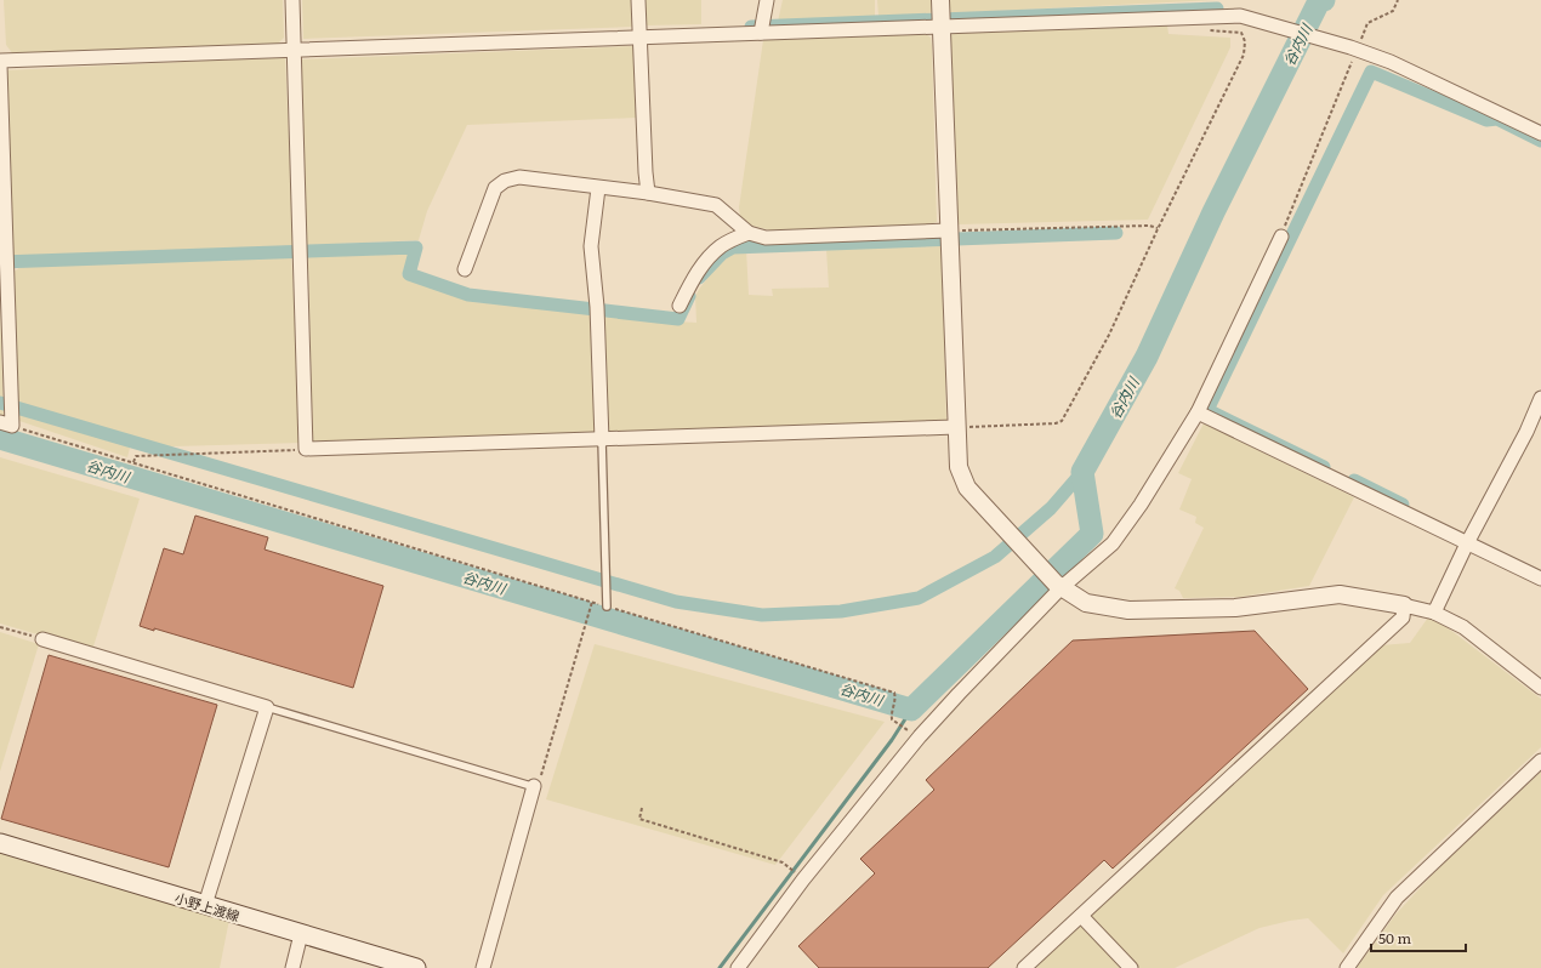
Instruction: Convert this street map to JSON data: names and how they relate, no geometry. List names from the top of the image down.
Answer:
{
  "streets": {
    "main road": ["小野上渡線"]
  },
  "water": ["谷内川"],
  "scale_bar": "50 m"
}
